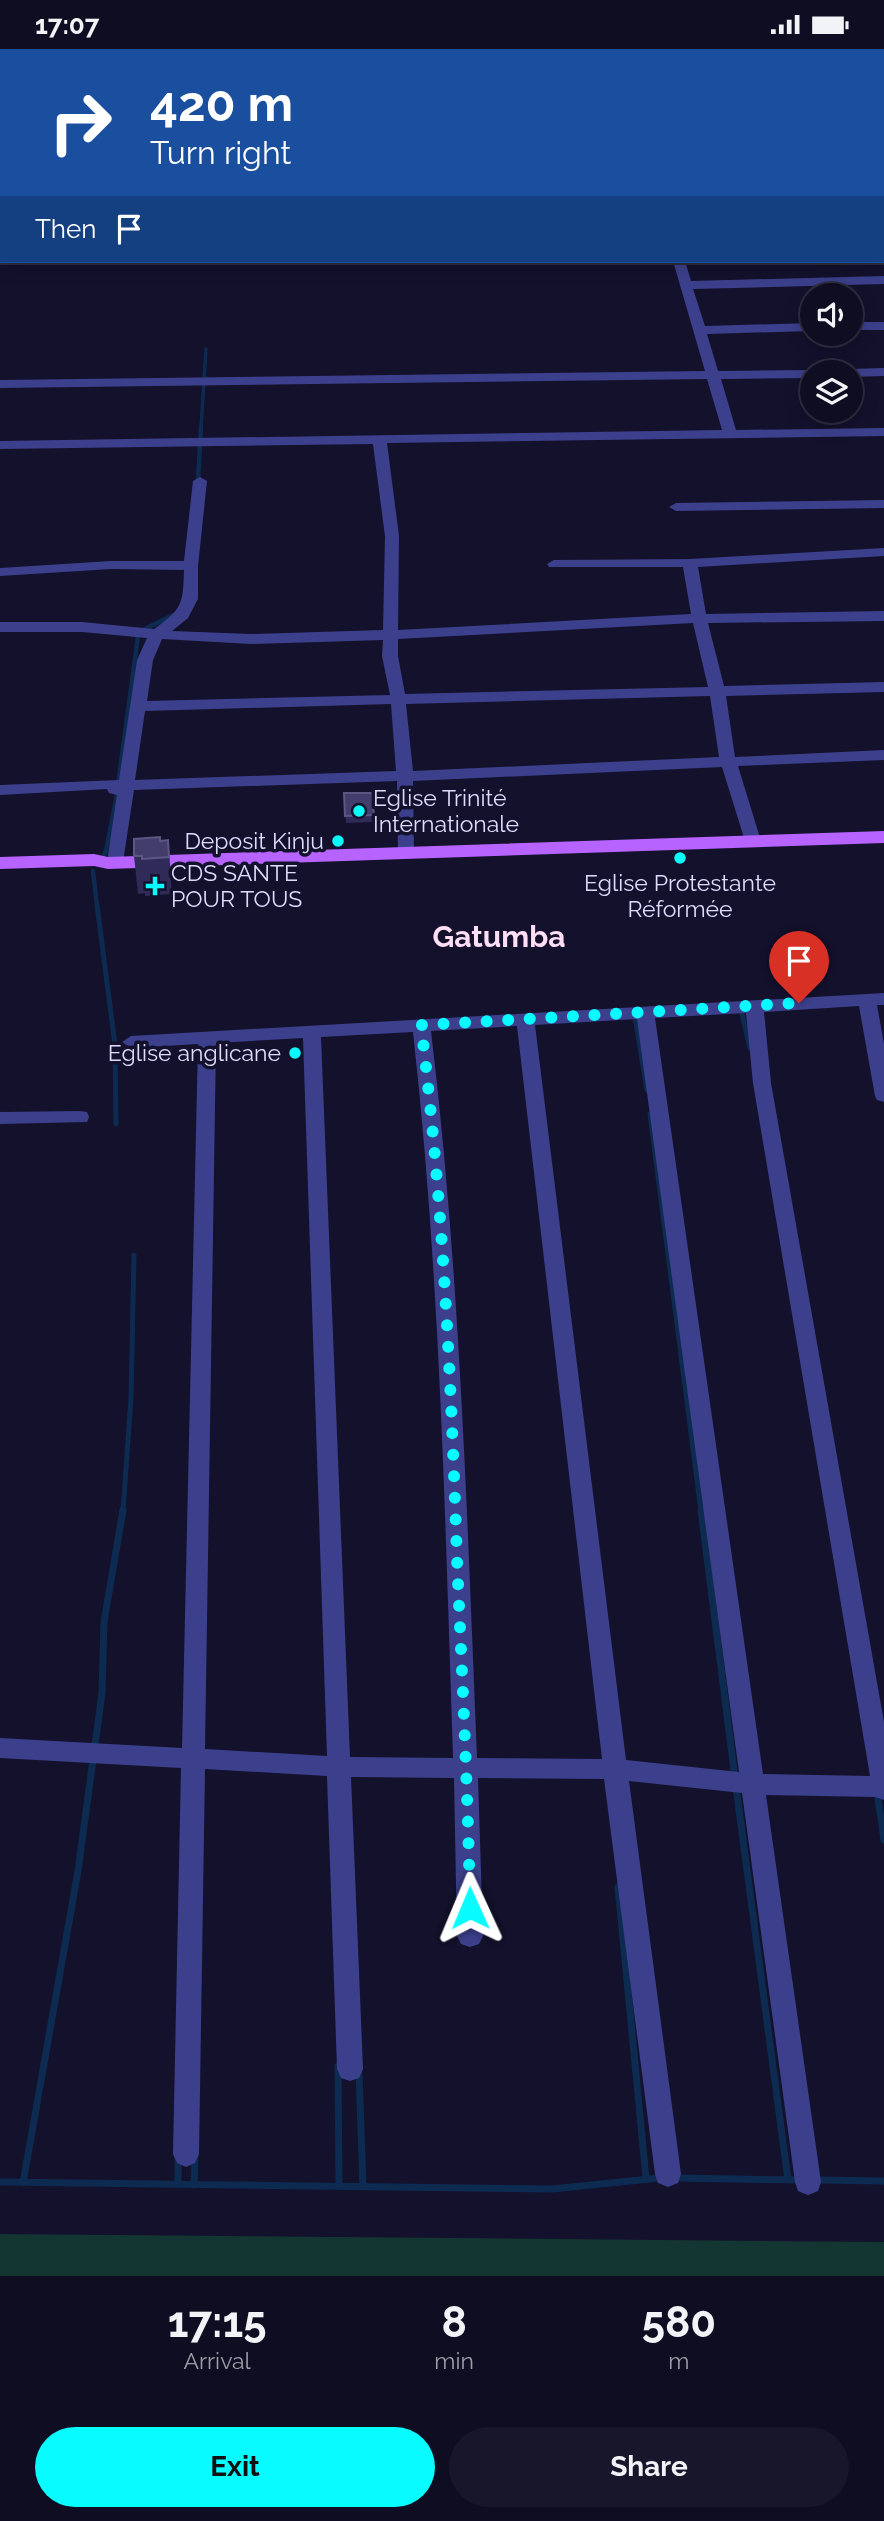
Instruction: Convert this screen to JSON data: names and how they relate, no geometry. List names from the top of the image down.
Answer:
{
  "districts": ["Gatumba"],
  "places": {
    "other": [
      "Eglise Trinité Internationale",
      "Deposit Kinju",
      "Eglise Protestante Réformée",
      "Eglise anglicane"
    ],
    "health": ["CDS SANTE POUR TOUS"]
  },
  "page": {
    "status": "17:07",
    "turn": ["420 m", "Turn right"],
    "then": "Then",
    "eta": [
      "17:15",
      "Arrival",
      "8",
      "min",
      "580",
      "m"
    ],
    "buttons": ["Exit", "Share"]
  }
}
